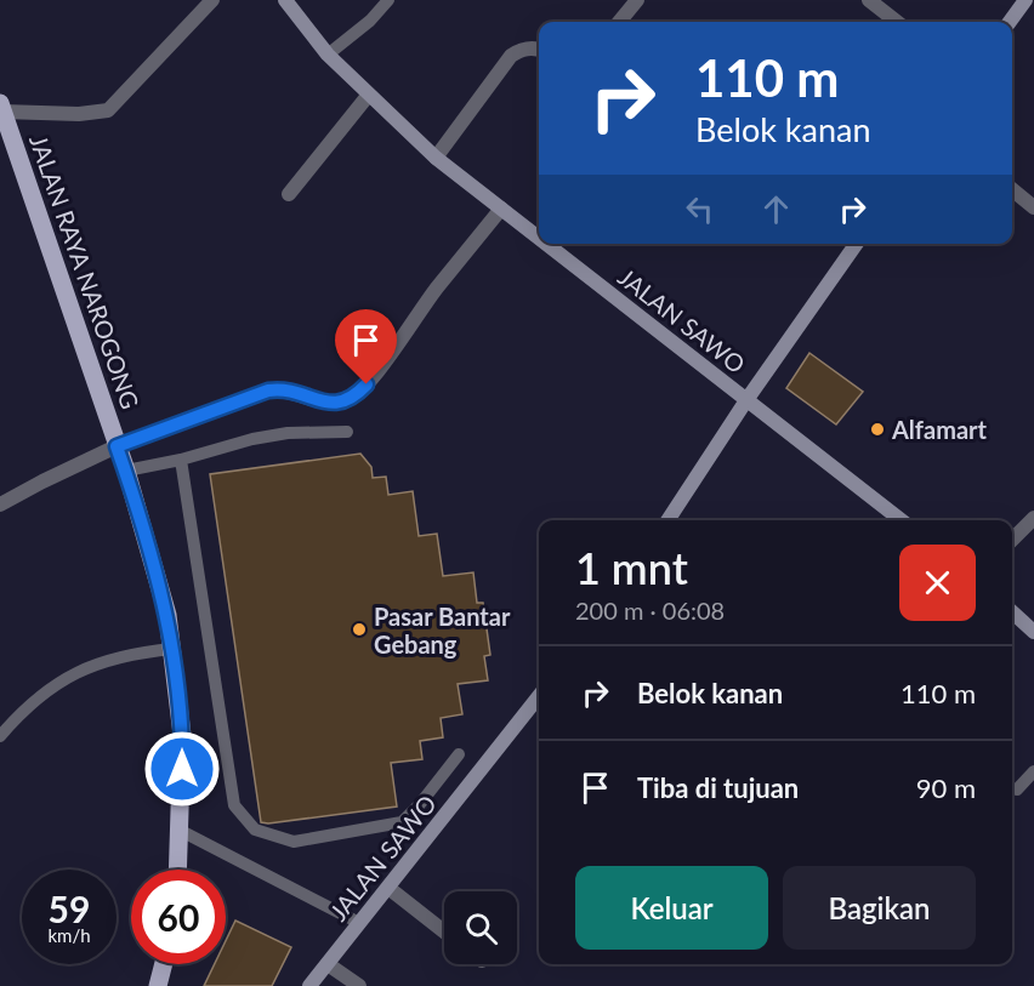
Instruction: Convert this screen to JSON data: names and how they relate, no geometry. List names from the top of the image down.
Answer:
{
  "streets": {
    "main road": ["JALAN RAYA NAROGONG", "JALAN SAWO"]
  },
  "places": ["Alfamart", "Pasar Bantar Gebang"],
  "page": {
    "turn": ["110 m", "Belok kanan"],
    "heading": ["1 mnt", "200 m · 06:08"],
    "list": [
      {
        "name": "Belok kanan",
        "value": "110 m"
      },
      {
        "name": "Tiba di tujuan",
        "value": "90 m"
      }
    ],
    "buttons": ["Keluar", "Bagikan"],
    "speed": "59 km/h",
    "limit": "60"
  }
}
